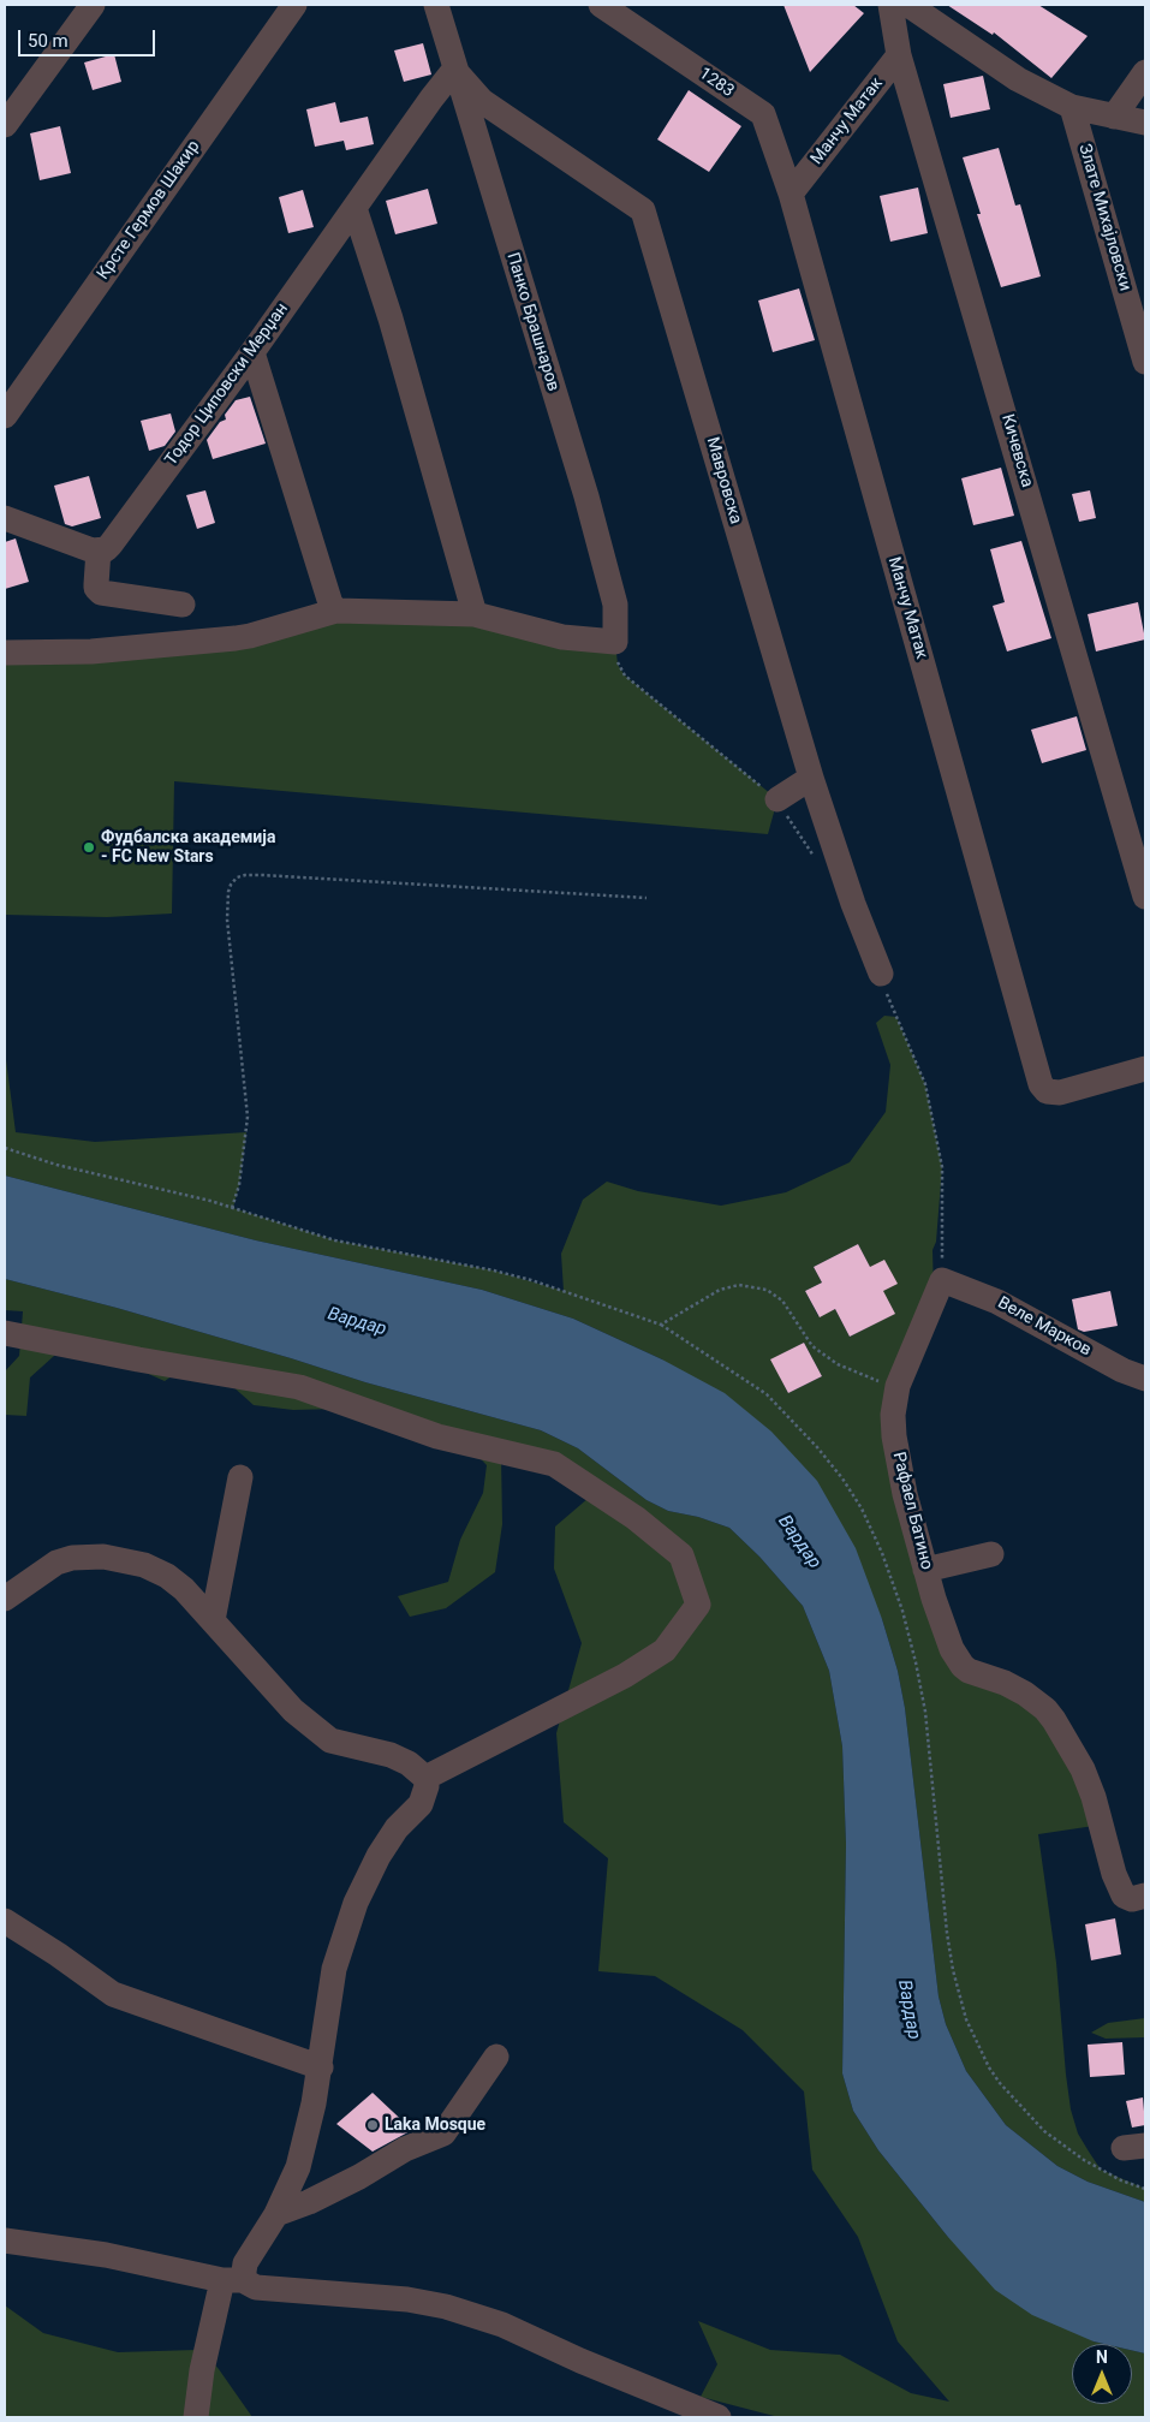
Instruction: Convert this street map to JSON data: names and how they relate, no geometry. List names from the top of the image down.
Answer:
{
  "streets": {
    "street": [
      "1283",
      "Манчу Матак",
      "Крсте Гермов Шакир",
      "Злате Михајловски",
      "Панко Брашнаров",
      "Тодор Циповски Мерџан",
      "Кичевска",
      "Мавровска",
      "Веле Марков",
      "Рафаел Батино"
    ]
  },
  "crossings": [
    ["1283", "Манчу Матак"],
    ["Манчу Матак", "Кичевска"],
    ["Панко Брашнаров", "Тодор Циповски Мерџан"],
    ["Панко Брашнаров", "Мавровска"],
    ["Тодор Циповски Мерџан", "Мавровска"],
    ["Веле Марков", "Рафаел Батино"]
  ],
  "water": ["Вардар"],
  "places": ["Фудбалска академија - FC New Stars", "Laka Mosque"],
  "scale_bar": "50 m",
  "north": "top"
}
